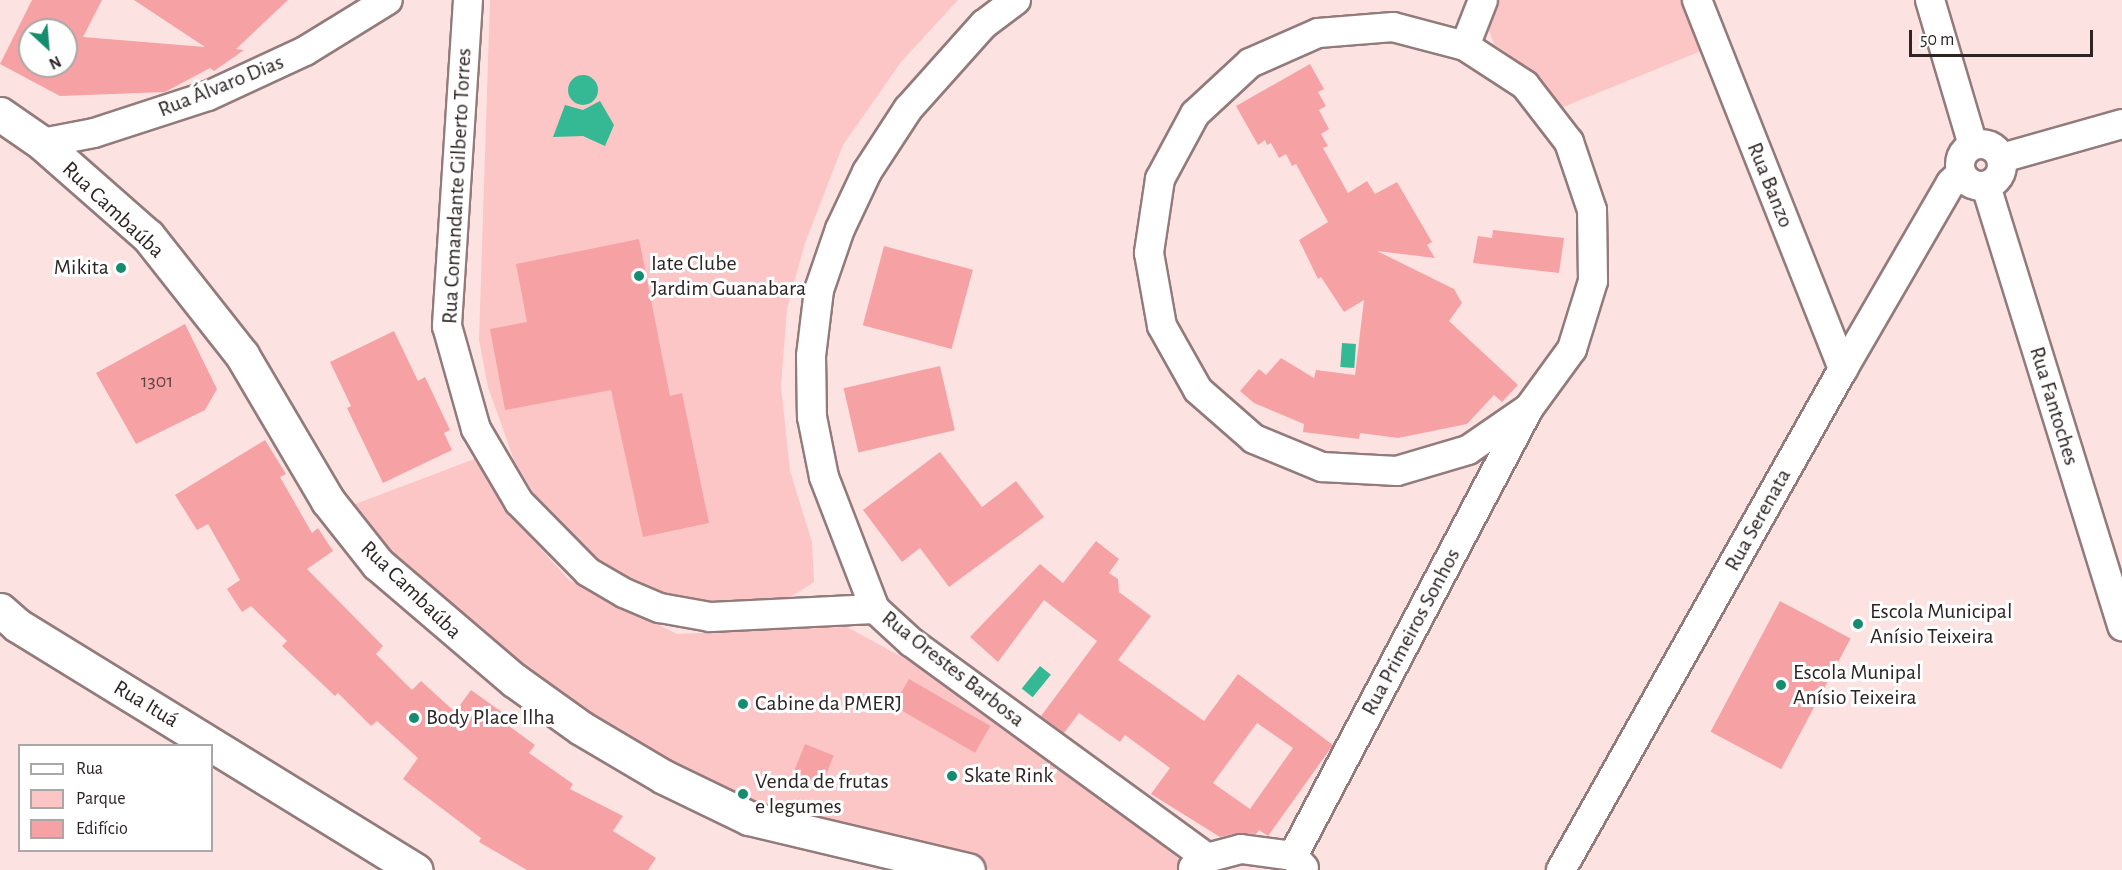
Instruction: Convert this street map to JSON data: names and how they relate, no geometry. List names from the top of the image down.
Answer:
{
  "streets": {
    "street": [
      "Rua Álvaro Dias",
      "Rua Banzo",
      "Rua Comandante Gilberto Torres",
      "Rua Cambaúba",
      "Rua Fantoches",
      "Rua Serenata",
      "Rua Primeiros Sonhos",
      "Rua Orestes Barbosa",
      "Rua Ituá"
    ]
  },
  "crossings": [
    ["Rua Álvaro Dias", "Rua Cambaúba"],
    ["Rua Banzo", "Rua Serenata"],
    ["Rua Comandante Gilberto Torres", "Rua Orestes Barbosa"],
    ["Rua Fantoches", "Rua Serenata"]
  ],
  "places": [
    "Mikita",
    "Iate Clube Jardim Guanabara",
    "Escola Municipal Anísio Teixeira",
    "Escola Munipal Anísio Teixeira",
    "Cabine da PMERJ",
    "Body Place Ilha",
    "Skate Rink",
    "Venda de frutas e legumes"
  ],
  "house_numbers": ["1301"],
  "legend": ["Rua", "Parque", "Edifício"],
  "scale_bar": "50 m",
  "north": "bottom right"
}
